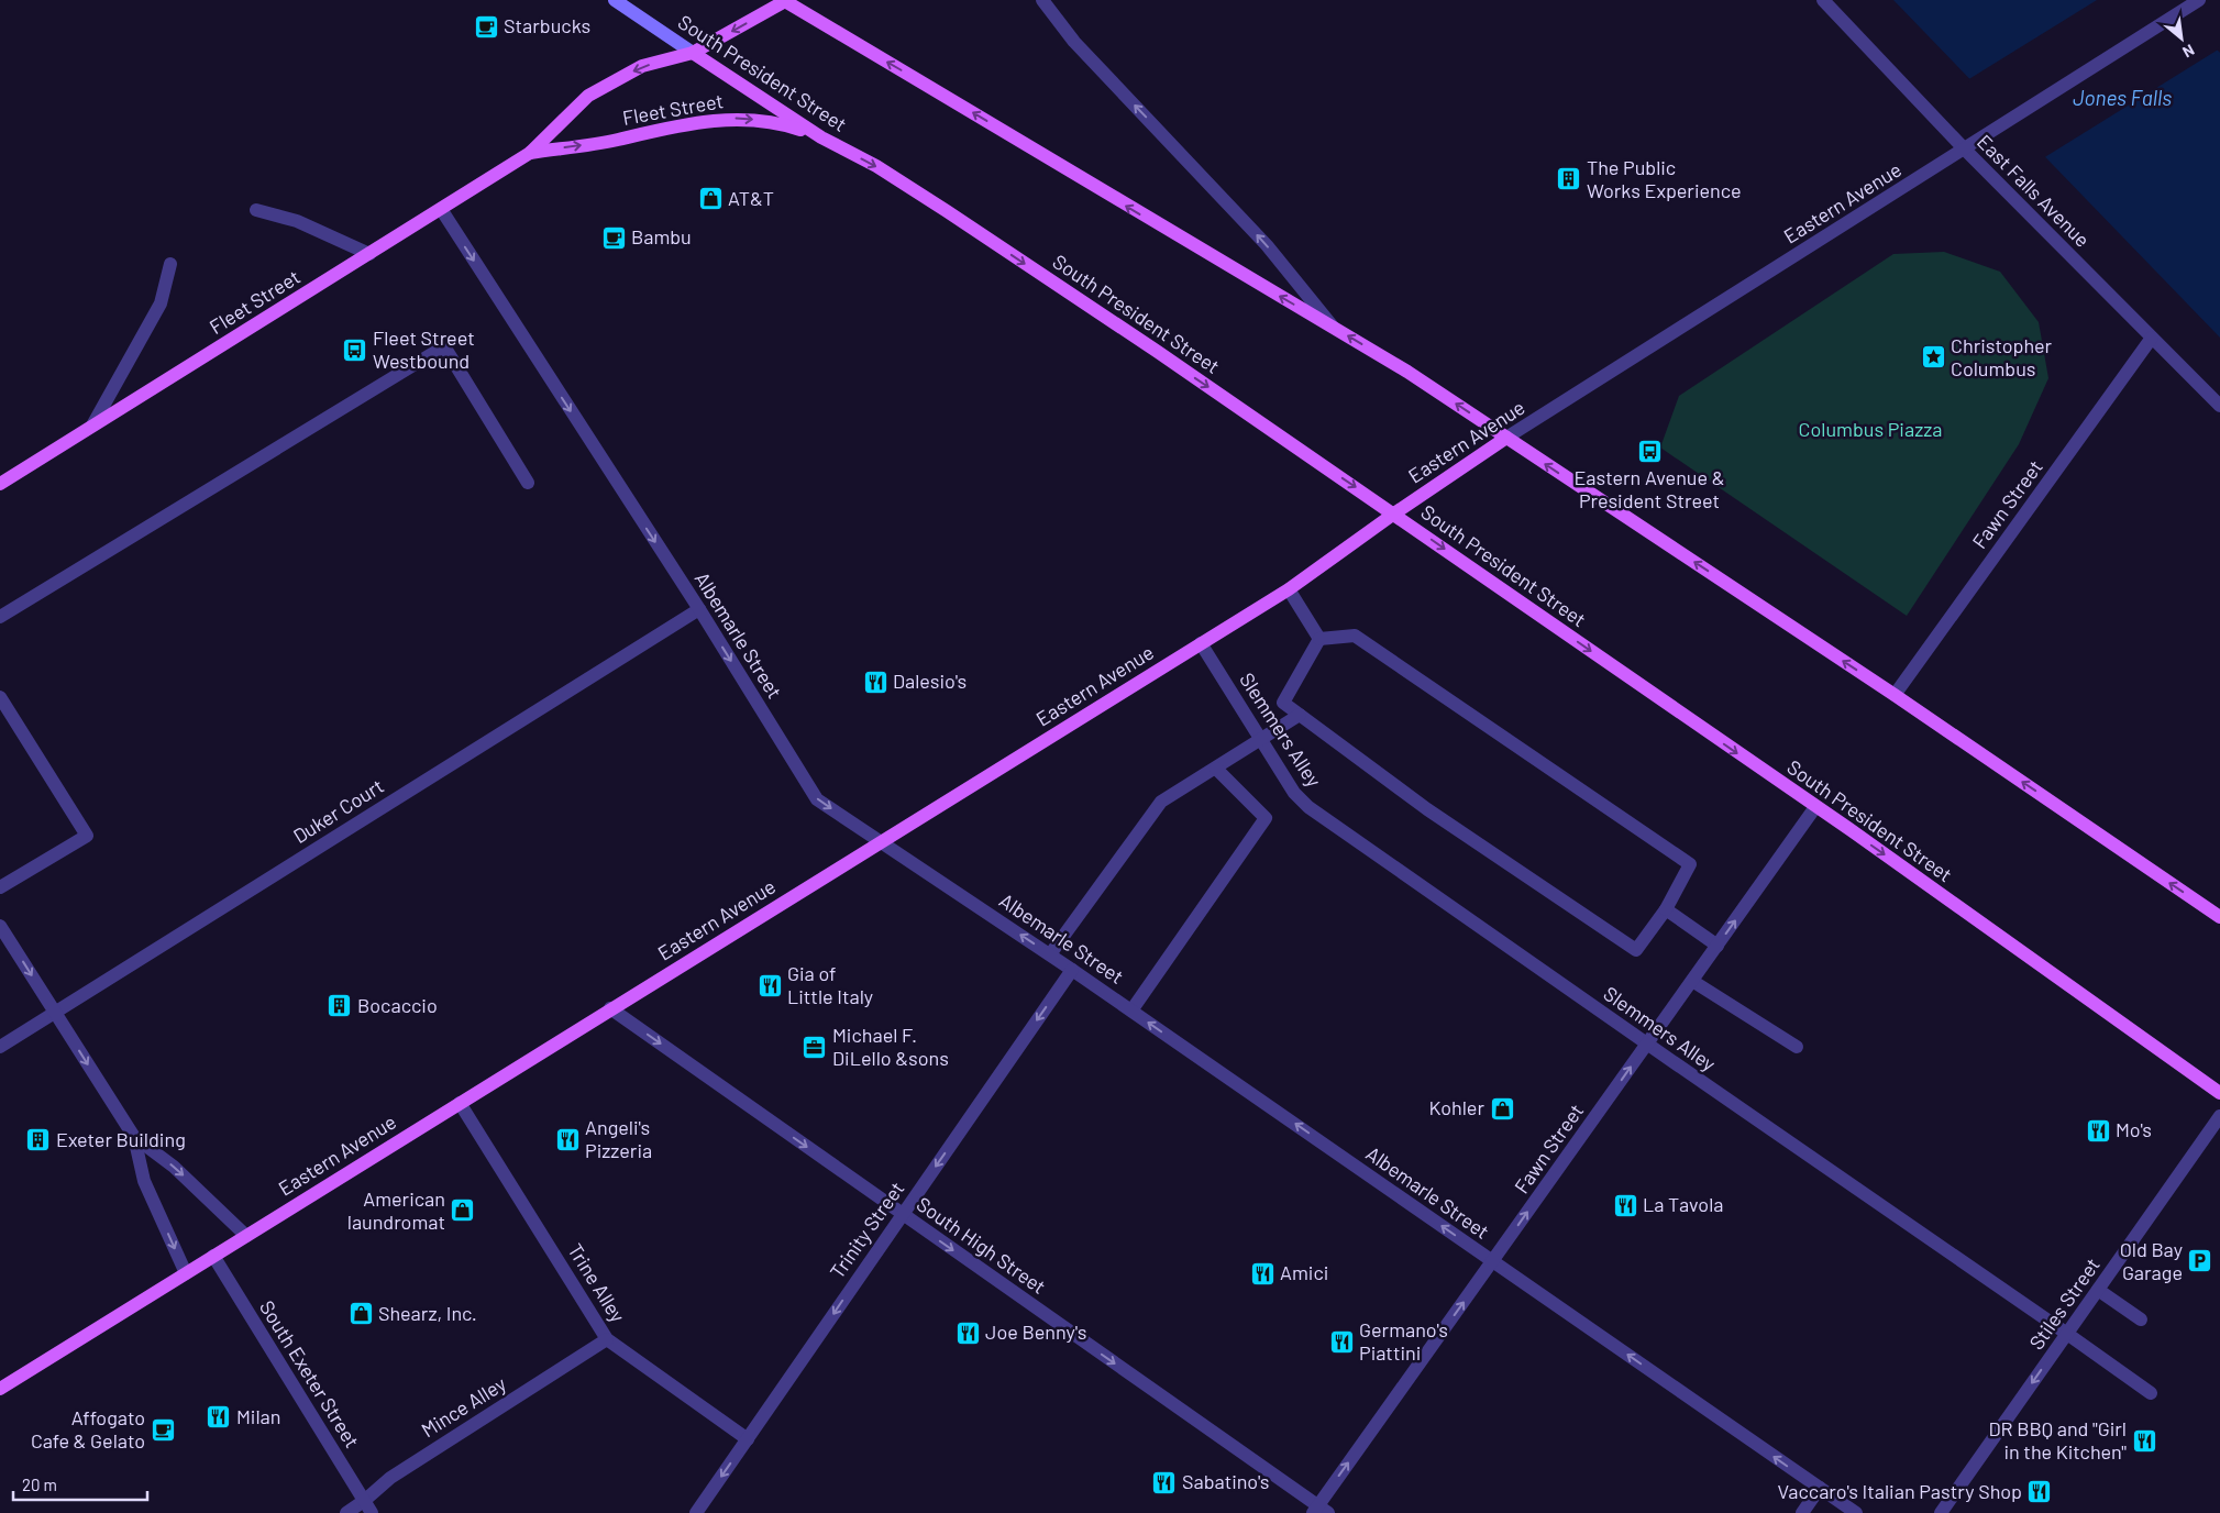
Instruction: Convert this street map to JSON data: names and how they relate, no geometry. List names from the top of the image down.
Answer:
{
  "streets": {
    "main road": ["South President Street", "Fleet Street", "Eastern Avenue"],
    "street": [
      "East Falls Avenue",
      "Fawn Street",
      "Albemarle Street",
      "Slemmers Alley",
      "Duker Court",
      "Trinity Street",
      "South High Street",
      "Trine Alley",
      "Stiles Street",
      "South Exeter Street",
      "Mince Alley"
    ]
  },
  "crossings": [
    ["South President Street", "Fleet Street"],
    ["South President Street", "Eastern Avenue"],
    ["South President Street", "Fawn Street"],
    ["Fleet Street", "Albemarle Street"],
    ["East Falls Avenue", "Eastern Avenue"],
    ["East Falls Avenue", "Fawn Street"],
    ["Eastern Avenue", "Albemarle Street"],
    ["Eastern Avenue", "Slemmers Alley"],
    ["Eastern Avenue", "South High Street"],
    ["Eastern Avenue", "Trine Alley"],
    ["Eastern Avenue", "South Exeter Street"],
    ["Fawn Street", "Albemarle Street"],
    ["Fawn Street", "Slemmers Alley"],
    ["Fawn Street", "South High Street"],
    ["Albemarle Street", "Duker Court"],
    ["Albemarle Street", "Trinity Street"],
    ["Slemmers Alley", "Stiles Street"],
    ["Trinity Street", "South High Street"],
    ["Trinity Street", "Trine Alley"],
    ["Trine Alley", "Mince Alley"],
    ["South Exeter Street", "Mince Alley"]
  ],
  "one_way": [
    "South President Street",
    "Fawn Street",
    "Trinity Street",
    "South High Street",
    "Stiles Street"
  ],
  "water": ["Jones Falls"],
  "parks": ["Columbus Piazza"],
  "places": {
    "cafe": ["Starbucks", "Bambu", "Affogato Cafe & Gelato"],
    "building": ["The Public Works Experience", "Bocaccio", "Exeter Building"],
    "shop": [
      "AT&T",
      "Kohler",
      "American laundromat",
      "Shearz, Inc."
    ],
    "bus stop": ["Fleet Street Westbound", "Eastern Avenue & President Street"],
    "place": ["Christopher Columbus"],
    "restaurant": [
      "Dalesio's",
      "Gia of Little Italy",
      "Mo's",
      "Angeli's Pizzeria",
      "La Tavola",
      "Amici",
      "Joe Benny's",
      "Germano's Piattini",
      "Milan",
      "DR BBQ and \"Girl in the Kitchen\"",
      "Sabatino's",
      "Vaccaro's Italian Pastry Shop"
    ],
    "office": ["Michael F. DiLello &sons"],
    "parking": ["Old Bay Garage"]
  },
  "scale_bar": "20 m",
  "north": "bottom right"
}
